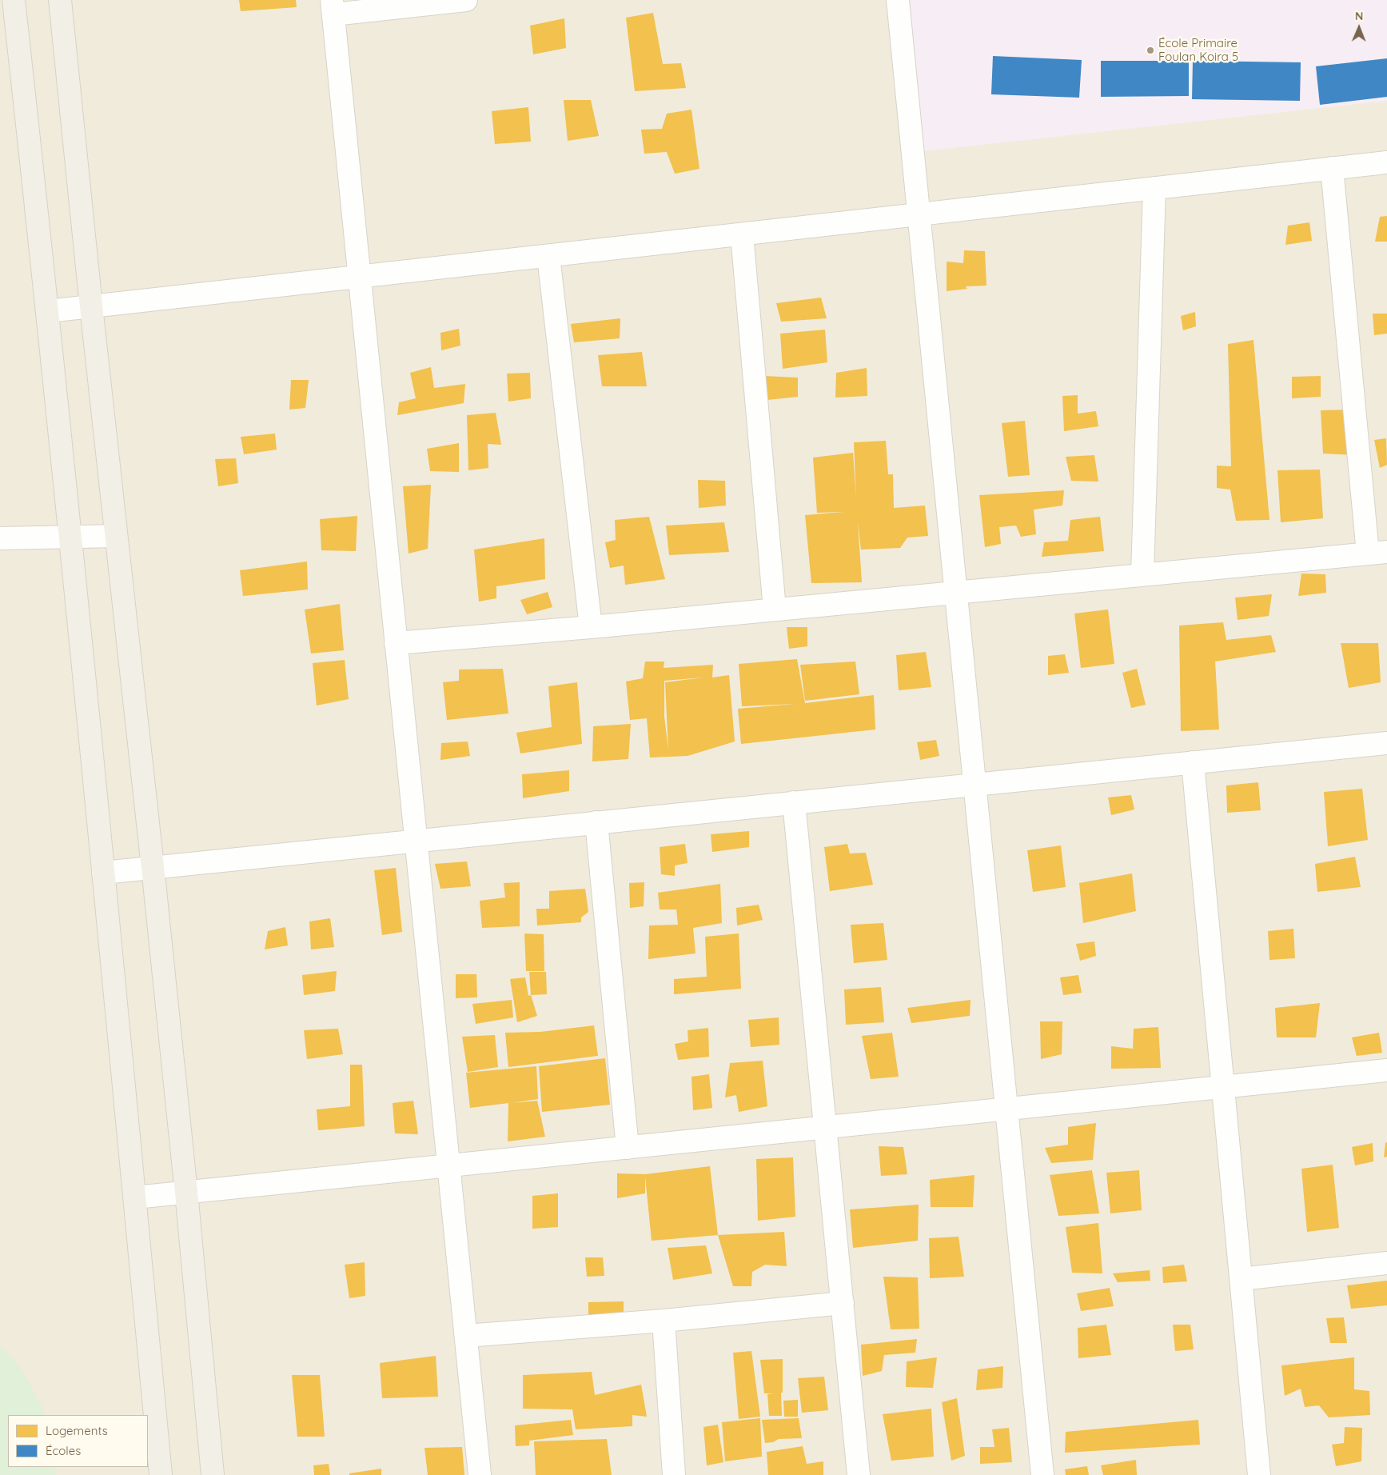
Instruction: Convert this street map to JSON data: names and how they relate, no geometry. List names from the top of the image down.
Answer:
{
  "places": ["École Primaire Foulan Koira 5"],
  "legend": ["Logements", "Écoles"],
  "north": "top"
}
